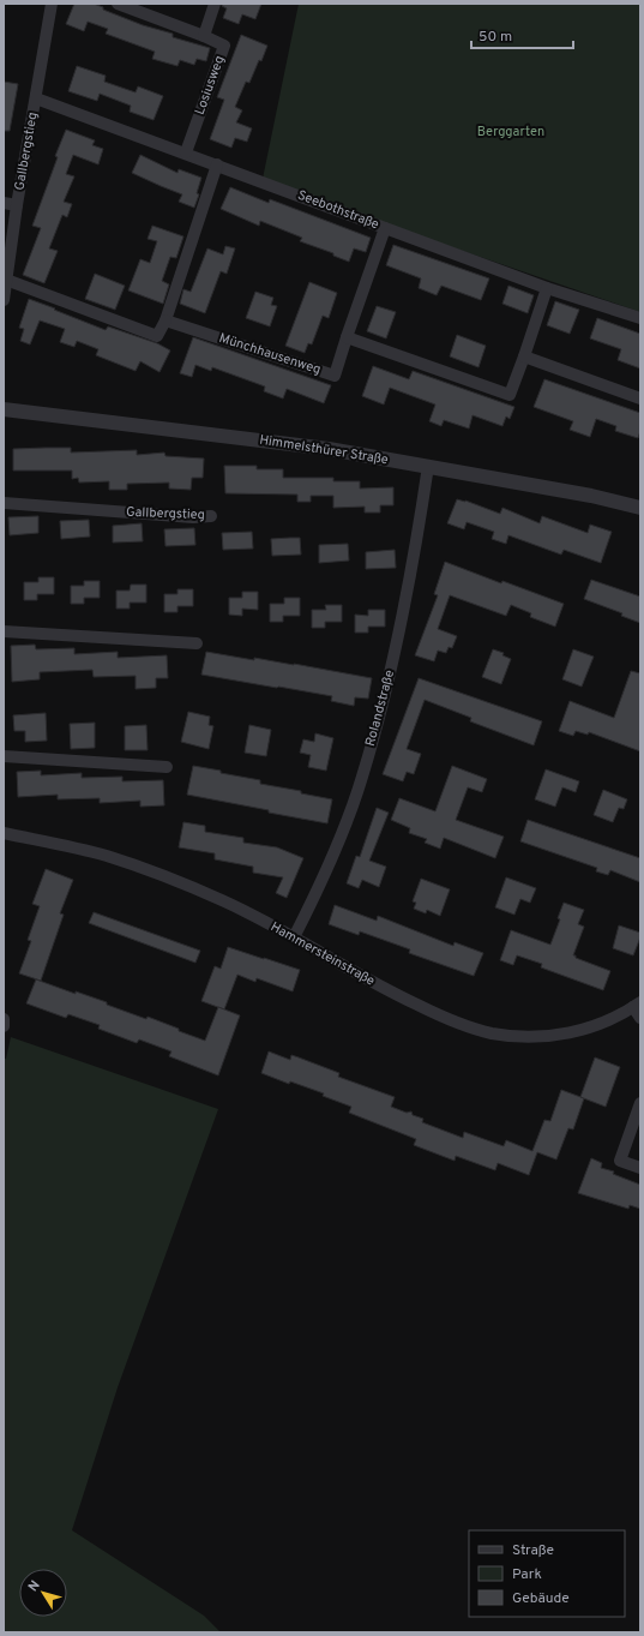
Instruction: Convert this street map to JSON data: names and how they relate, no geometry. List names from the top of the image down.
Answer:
{
  "streets": {
    "street": [
      "Losiusweg",
      "Gallbergstieg",
      "Seebothstraße",
      "Münchhausenweg",
      "Himmelsthürer Straße",
      "Rolandstraße",
      "Hammersteinstraße"
    ]
  },
  "crossings": [
    ["Losiusweg", "Seebothstraße"],
    ["Gallbergstieg", "Seebothstraße"],
    ["Seebothstraße", "Münchhausenweg"],
    ["Himmelsthürer Straße", "Rolandstraße"],
    ["Rolandstraße", "Hammersteinstraße"]
  ],
  "parks": ["Berggarten"],
  "legend": ["Straße", "Park", "Gebäude"],
  "scale_bar": "50 m",
  "north": "top left"
}
